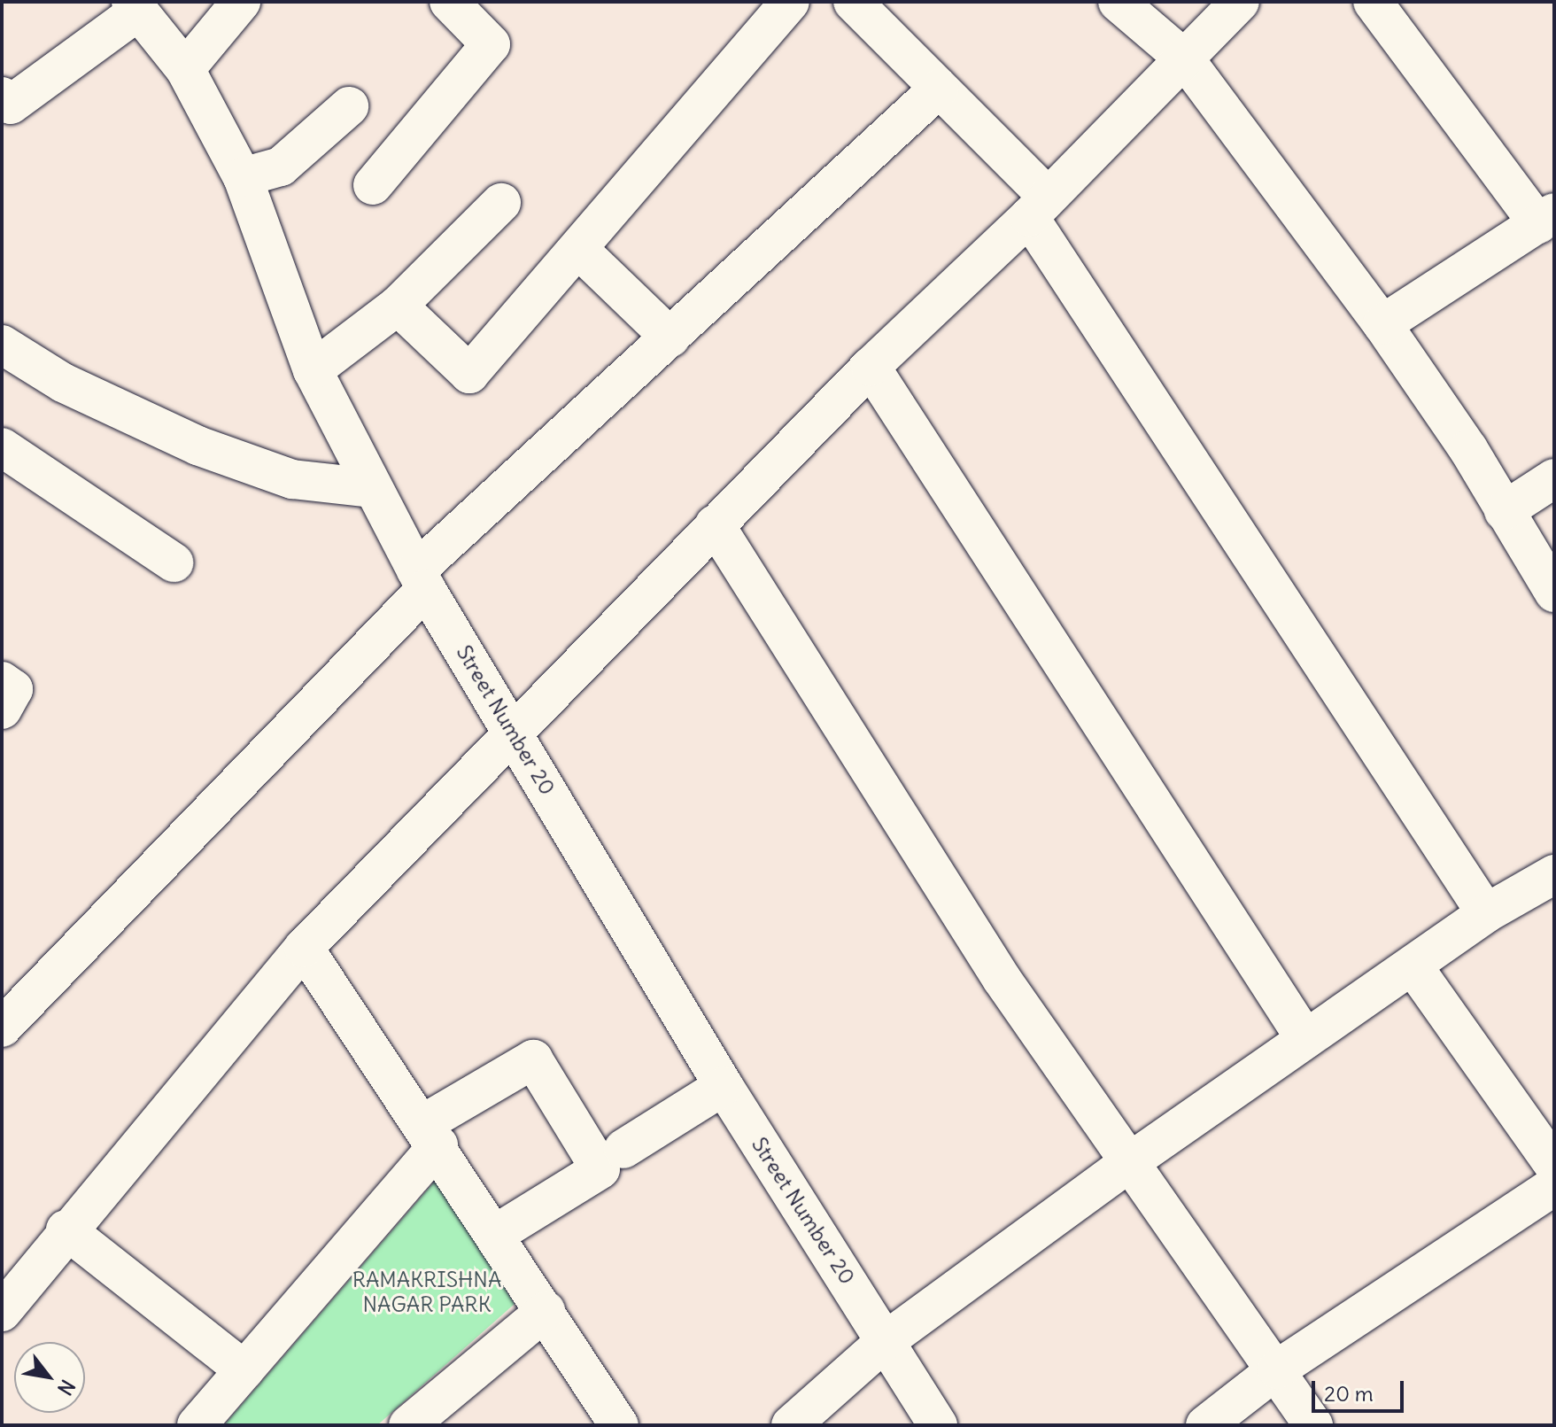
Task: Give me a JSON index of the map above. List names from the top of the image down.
{
  "streets": {
    "street": ["Street Number 20"]
  },
  "parks": ["RAMAKRISHNA NAGAR PARK"],
  "scale_bar": "20 m",
  "north": "bottom right"
}
